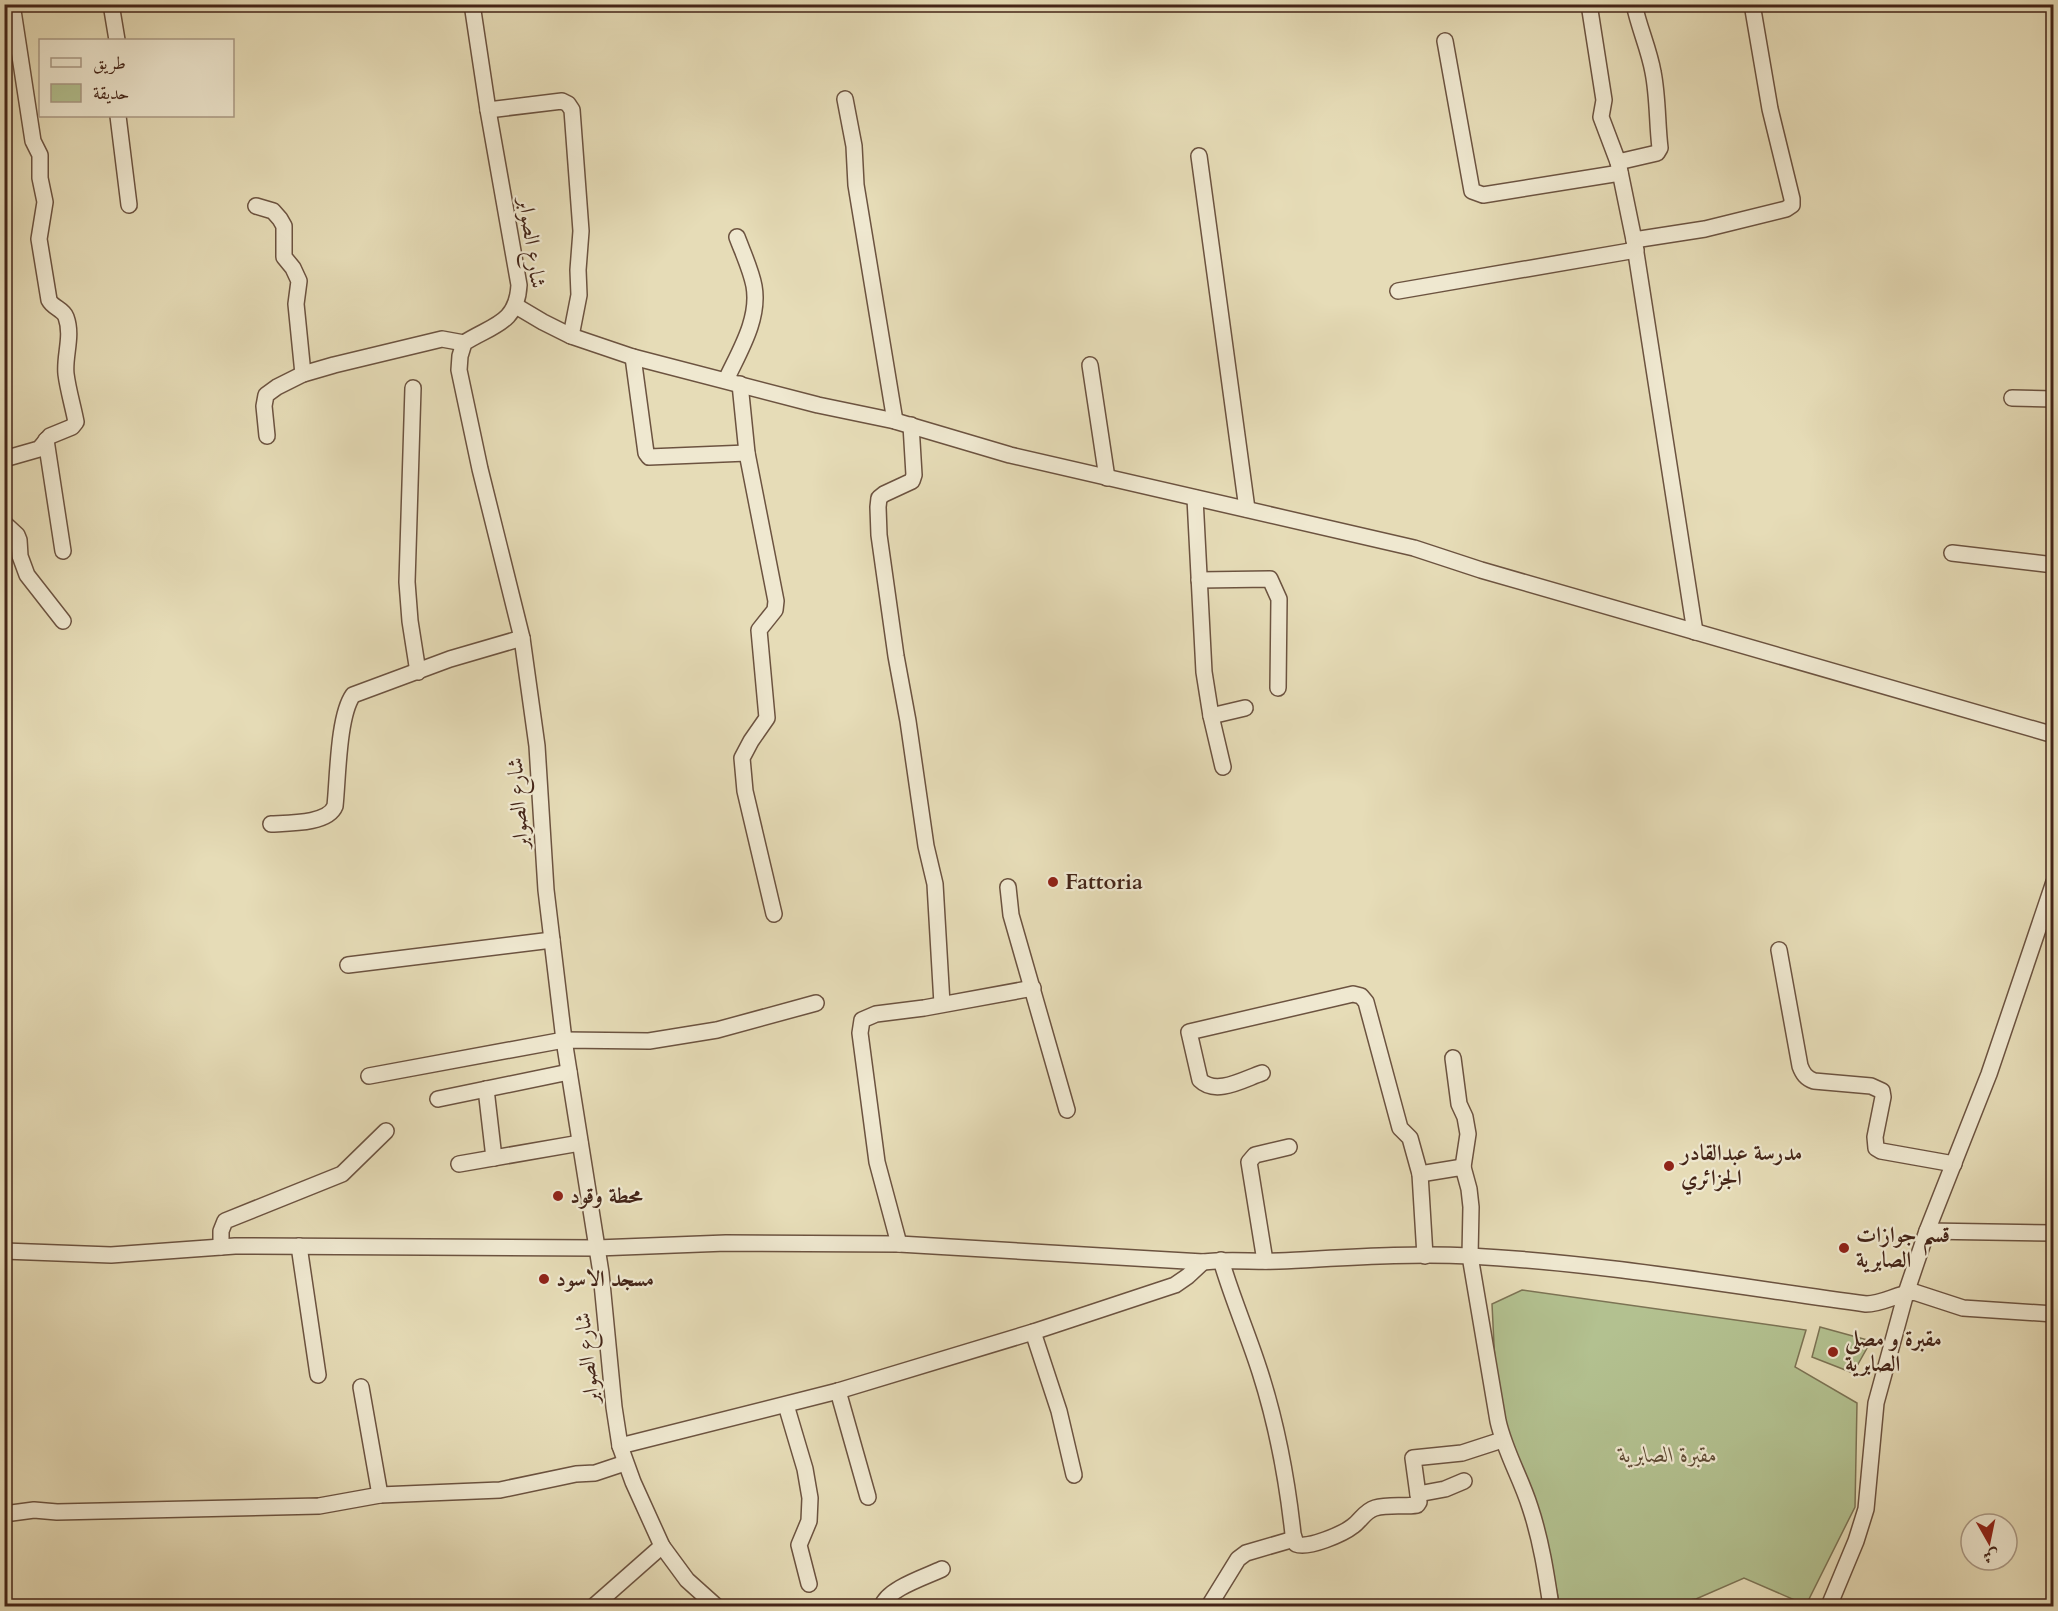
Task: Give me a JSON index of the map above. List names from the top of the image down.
{
  "streets": {
    "street": ["شارع الصوابر"]
  },
  "parks": ["مقبرة الصابرية"],
  "places": [
    "Fattoria",
    "مدرسة عبدالقادر الجزائري",
    "محطة وقود",
    "قسم جوازات الصابرية",
    "مسجد الاسود",
    "مقبرة و مصلى الصابرية"
  ],
  "legend": ["طريق", "حديقة"],
  "north": "bottom"
}
